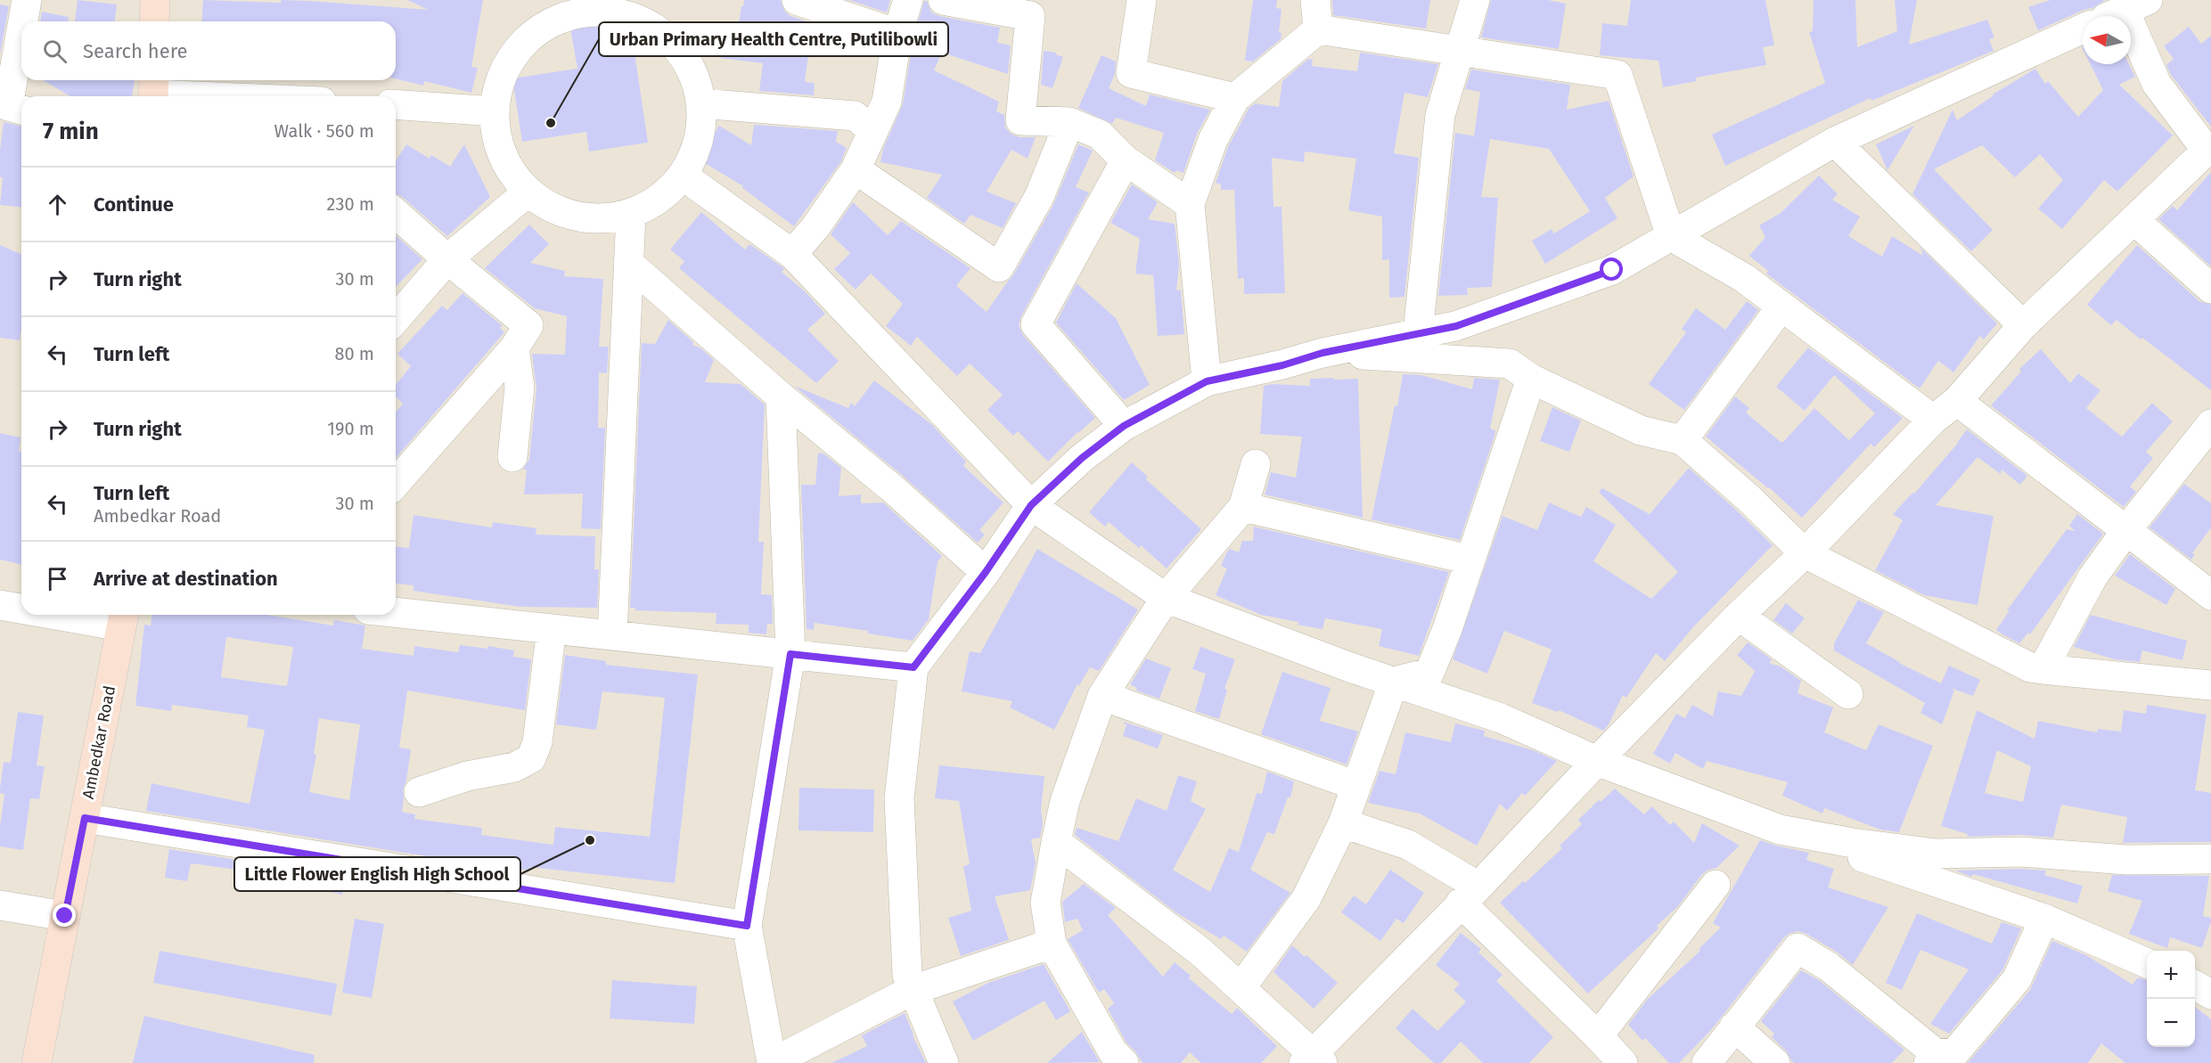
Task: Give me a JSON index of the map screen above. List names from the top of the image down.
{
  "streets": {
    "main road": ["Ambedkar Road"]
  },
  "places": ["Urban Primary Health Centre, Putilibowli", "Little Flower English High School"],
  "north": "left",
  "page": {
    "search": "Search here",
    "heading": ["7 min", "Walk · 560 m"],
    "list": [
      ["Continue", "230 m"],
      ["Turn right", "30 m"],
      ["Turn left", "80 m"],
      ["Turn right", "190 m"],
      ["Turn left", "Ambedkar Road", "30 m"],
      "Arrive at destination"
    ],
    "map_buttons": ["+", "−"]
  }
}
